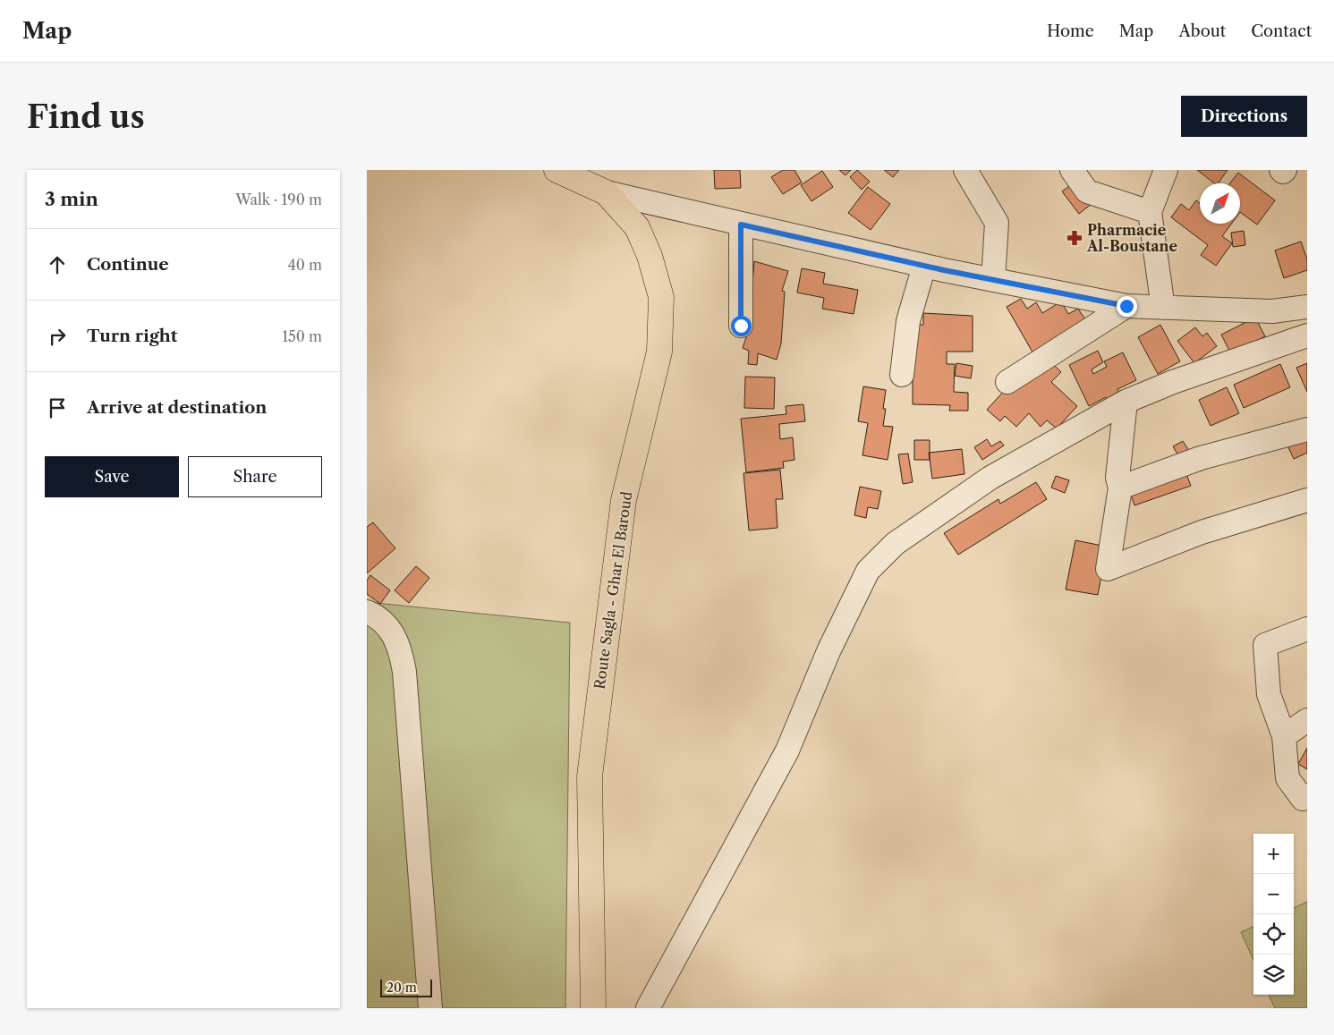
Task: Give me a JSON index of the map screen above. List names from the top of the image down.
{
  "streets": {
    "main road": ["Route Sagla - Ghar El Baroud"]
  },
  "places": {
    "pharmacy": ["Pharmacie Al-Boustane"]
  },
  "scale_bar": "20 m",
  "north": "top right",
  "page": {
    "header": "Map",
    "nav": [
      "Home",
      "Map",
      "About",
      "Contact"
    ],
    "buttons": [
      "Directions",
      ["Save", "Share"]
    ],
    "title": "Find us",
    "heading": ["3 min", "Walk · 190 m"],
    "list": [
      ["Continue", "40 m"],
      ["Turn right", "150 m"],
      "Arrive at destination"
    ],
    "map_buttons": ["+", "−"],
    "scale": "20 m"
  }
}
